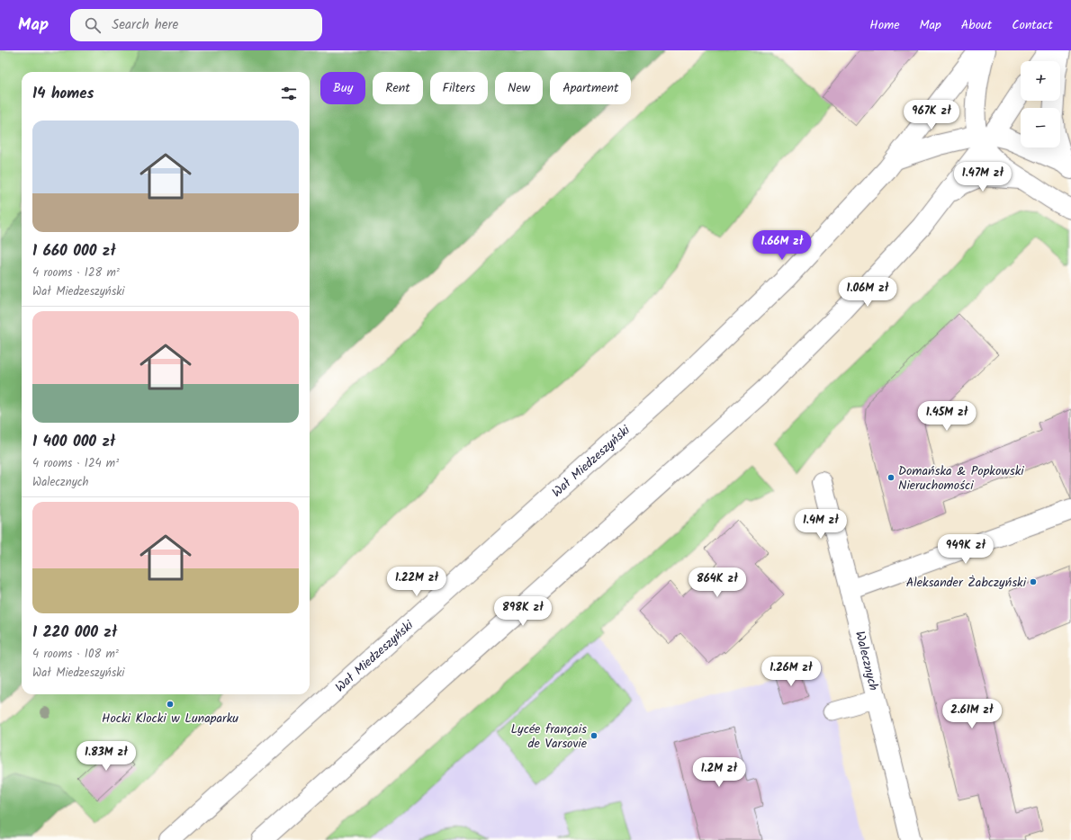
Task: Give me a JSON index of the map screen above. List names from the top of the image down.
{
  "streets": {
    "main road": ["Wał Miedzeszyński", "Walecznych"]
  },
  "places": [
    "Domańska & Popkowski Nieruchomości",
    "Aleksander Żabczyński",
    "Hocki Klocki w Lunaparku",
    "Lycée français de Varsovie"
  ],
  "page": {
    "header": "Map",
    "search": "Search here",
    "nav": [
      "Home",
      "Map",
      "About",
      "Contact"
    ],
    "map_buttons": ["+", "−"],
    "chip": [
      "Buy",
      "Rent",
      "Filters",
      "New",
      "Apartment"
    ],
    "heading": "14 homes",
    "price": [
      "967K zł",
      "1.47M zł",
      "1.66M zł",
      "1.06M zł",
      "1.45M zł",
      "1.4M zł",
      "949K zł",
      "1.22M zł",
      "864K zł",
      "898K zł",
      "1.26M zł",
      "2.61M zł",
      "1.83M zł",
      "1.2M zł"
    ],
    "list": [
      {
        "name": "1 660 000 zł",
        "note": "4 rooms · 128 m² · Wał Miedzeszyński"
      },
      {
        "name": "1 400 000 zł",
        "note": "4 rooms · 124 m² · Walecznych"
      },
      {
        "name": "1 220 000 zł",
        "note": "4 rooms · 108 m² · Wał Miedzeszyński"
      }
    ]
  }
}
